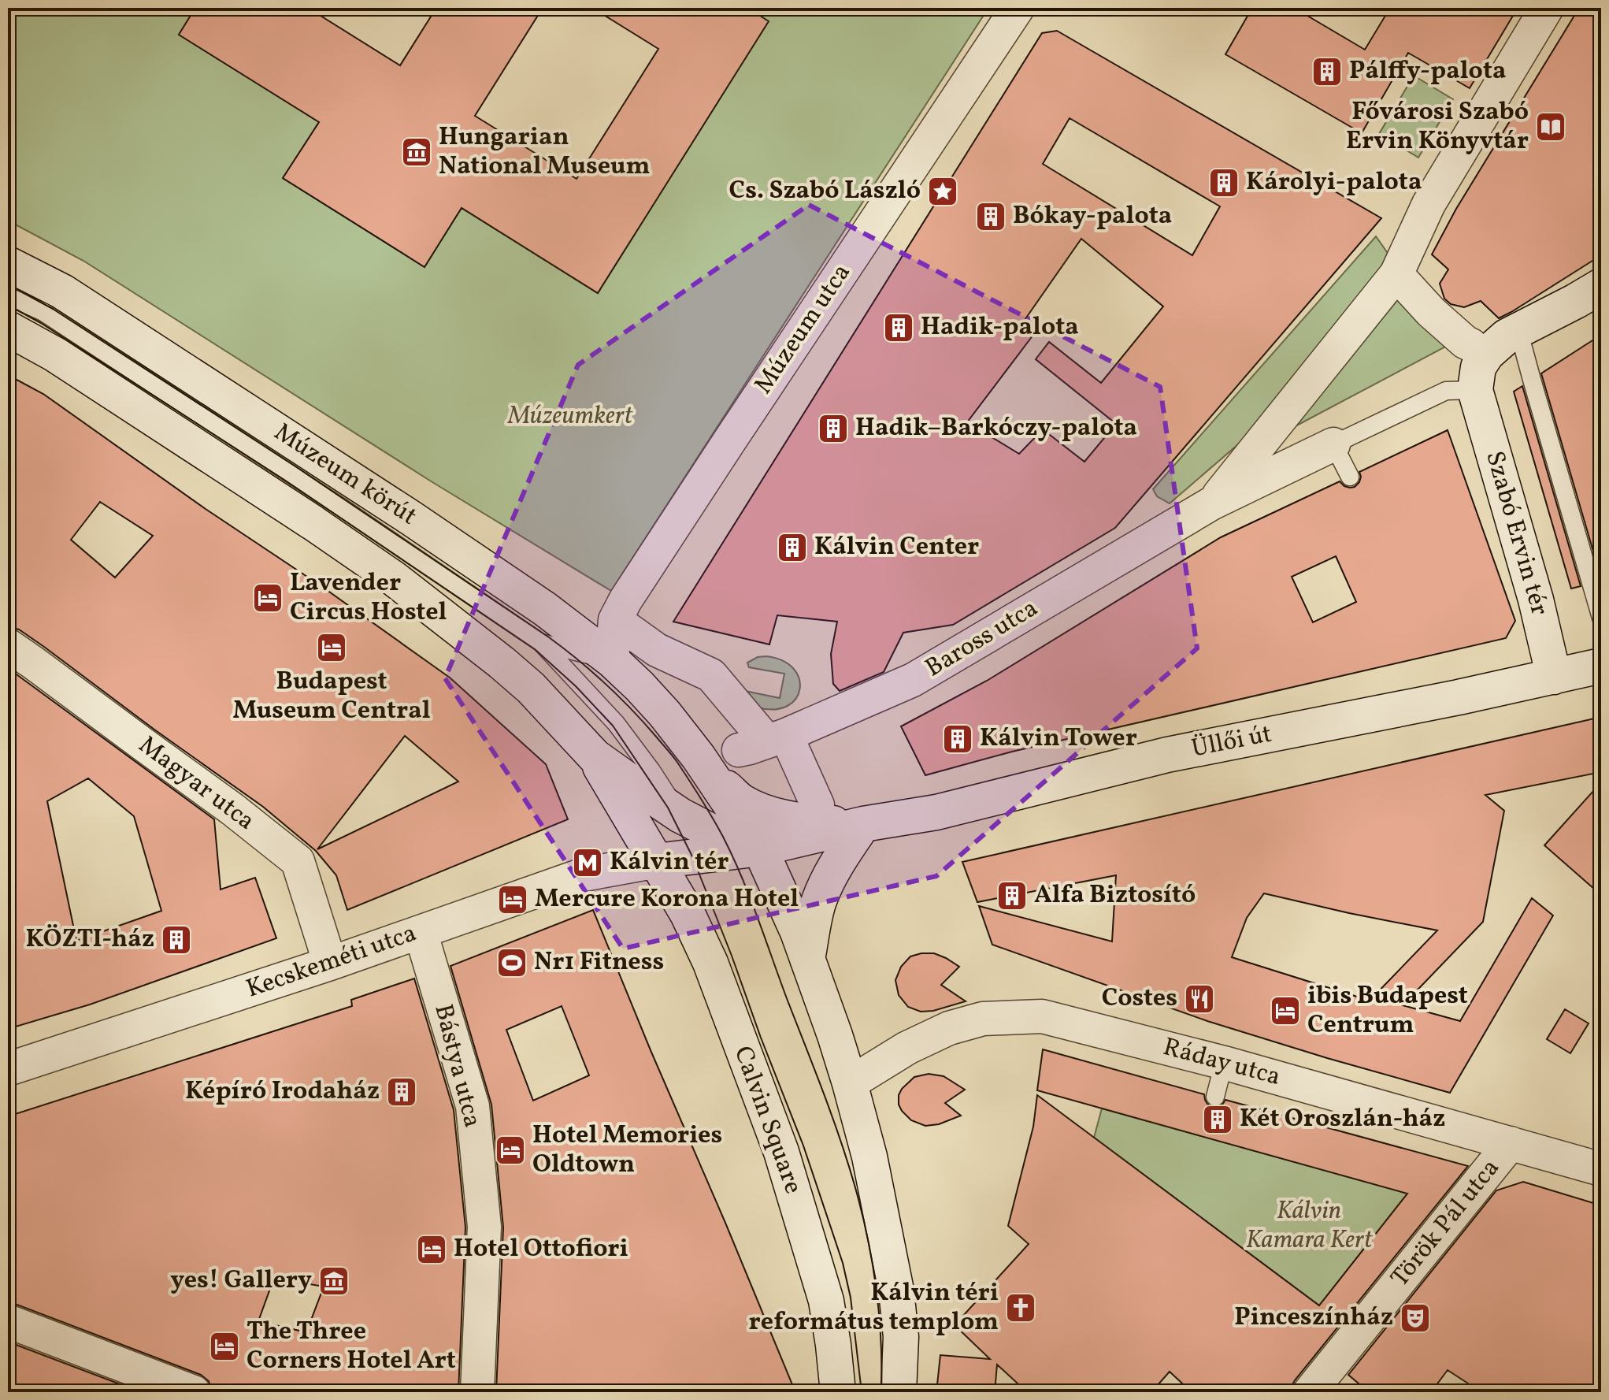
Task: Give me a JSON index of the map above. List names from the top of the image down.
{
  "streets": {
    "main road": [
      "Múzeum körút",
      "Szabó Ervin tér",
      "Üllői út",
      "Calvin Square"
    ],
    "street": [
      "Múzeum utca",
      "Baross utca",
      "Magyar utca",
      "Kecskeméti utca",
      "Ráday utca",
      "Bástya utca",
      "Török Pál utca"
    ]
  },
  "crossings": [
    ["Múzeum utca", "Múzeum körút"],
    ["Múzeum körút", "Calvin Square"],
    ["Szabó Ervin tér", "Baross utca"],
    ["Szabó Ervin tér", "Üllői út"],
    ["Magyar utca", "Kecskeméti utca"],
    ["Kecskeméti utca", "Bástya utca"],
    ["Kecskeméti utca", "Calvin Square"],
    ["Ráday utca", "Török Pál utca"]
  ],
  "parks": ["Múzeumkert", "Kálvin Kamara Kert"],
  "places": {
    "building": [
      "Pálffy-palota",
      "Károlyi-palota",
      "Bókay-palota",
      "Hadik-palota",
      "Hadik–Barkóczy-palota",
      "Kálvin Center",
      "Kálvin Tower",
      "Alfa Biztosító",
      "KÖZTI-ház",
      "Képíró Irodaház",
      "Két Oroszlán-ház"
    ],
    "library": ["Fővárosi Szabó Ervin Könyvtár"],
    "museum": ["Hungarian National Museum", "yes! Gallery"],
    "place": ["Cs. Szabó László"],
    "hotel": [
      "Lavender Circus Hostel",
      "Budapest Museum Central",
      "Mercure Korona Hotel",
      "ibis Budapest Centrum",
      "Hotel Memories Oldtown",
      "Hotel Ottofiori",
      "The Three Corners Hotel Art"
    ],
    "metro station": ["Kálvin tér"],
    "sports": ["Nr1 Fitness"],
    "restaurant": ["Costes"],
    "church": ["Kálvin téri református templom"],
    "theatre": ["Pinceszínház"]
  }
}
